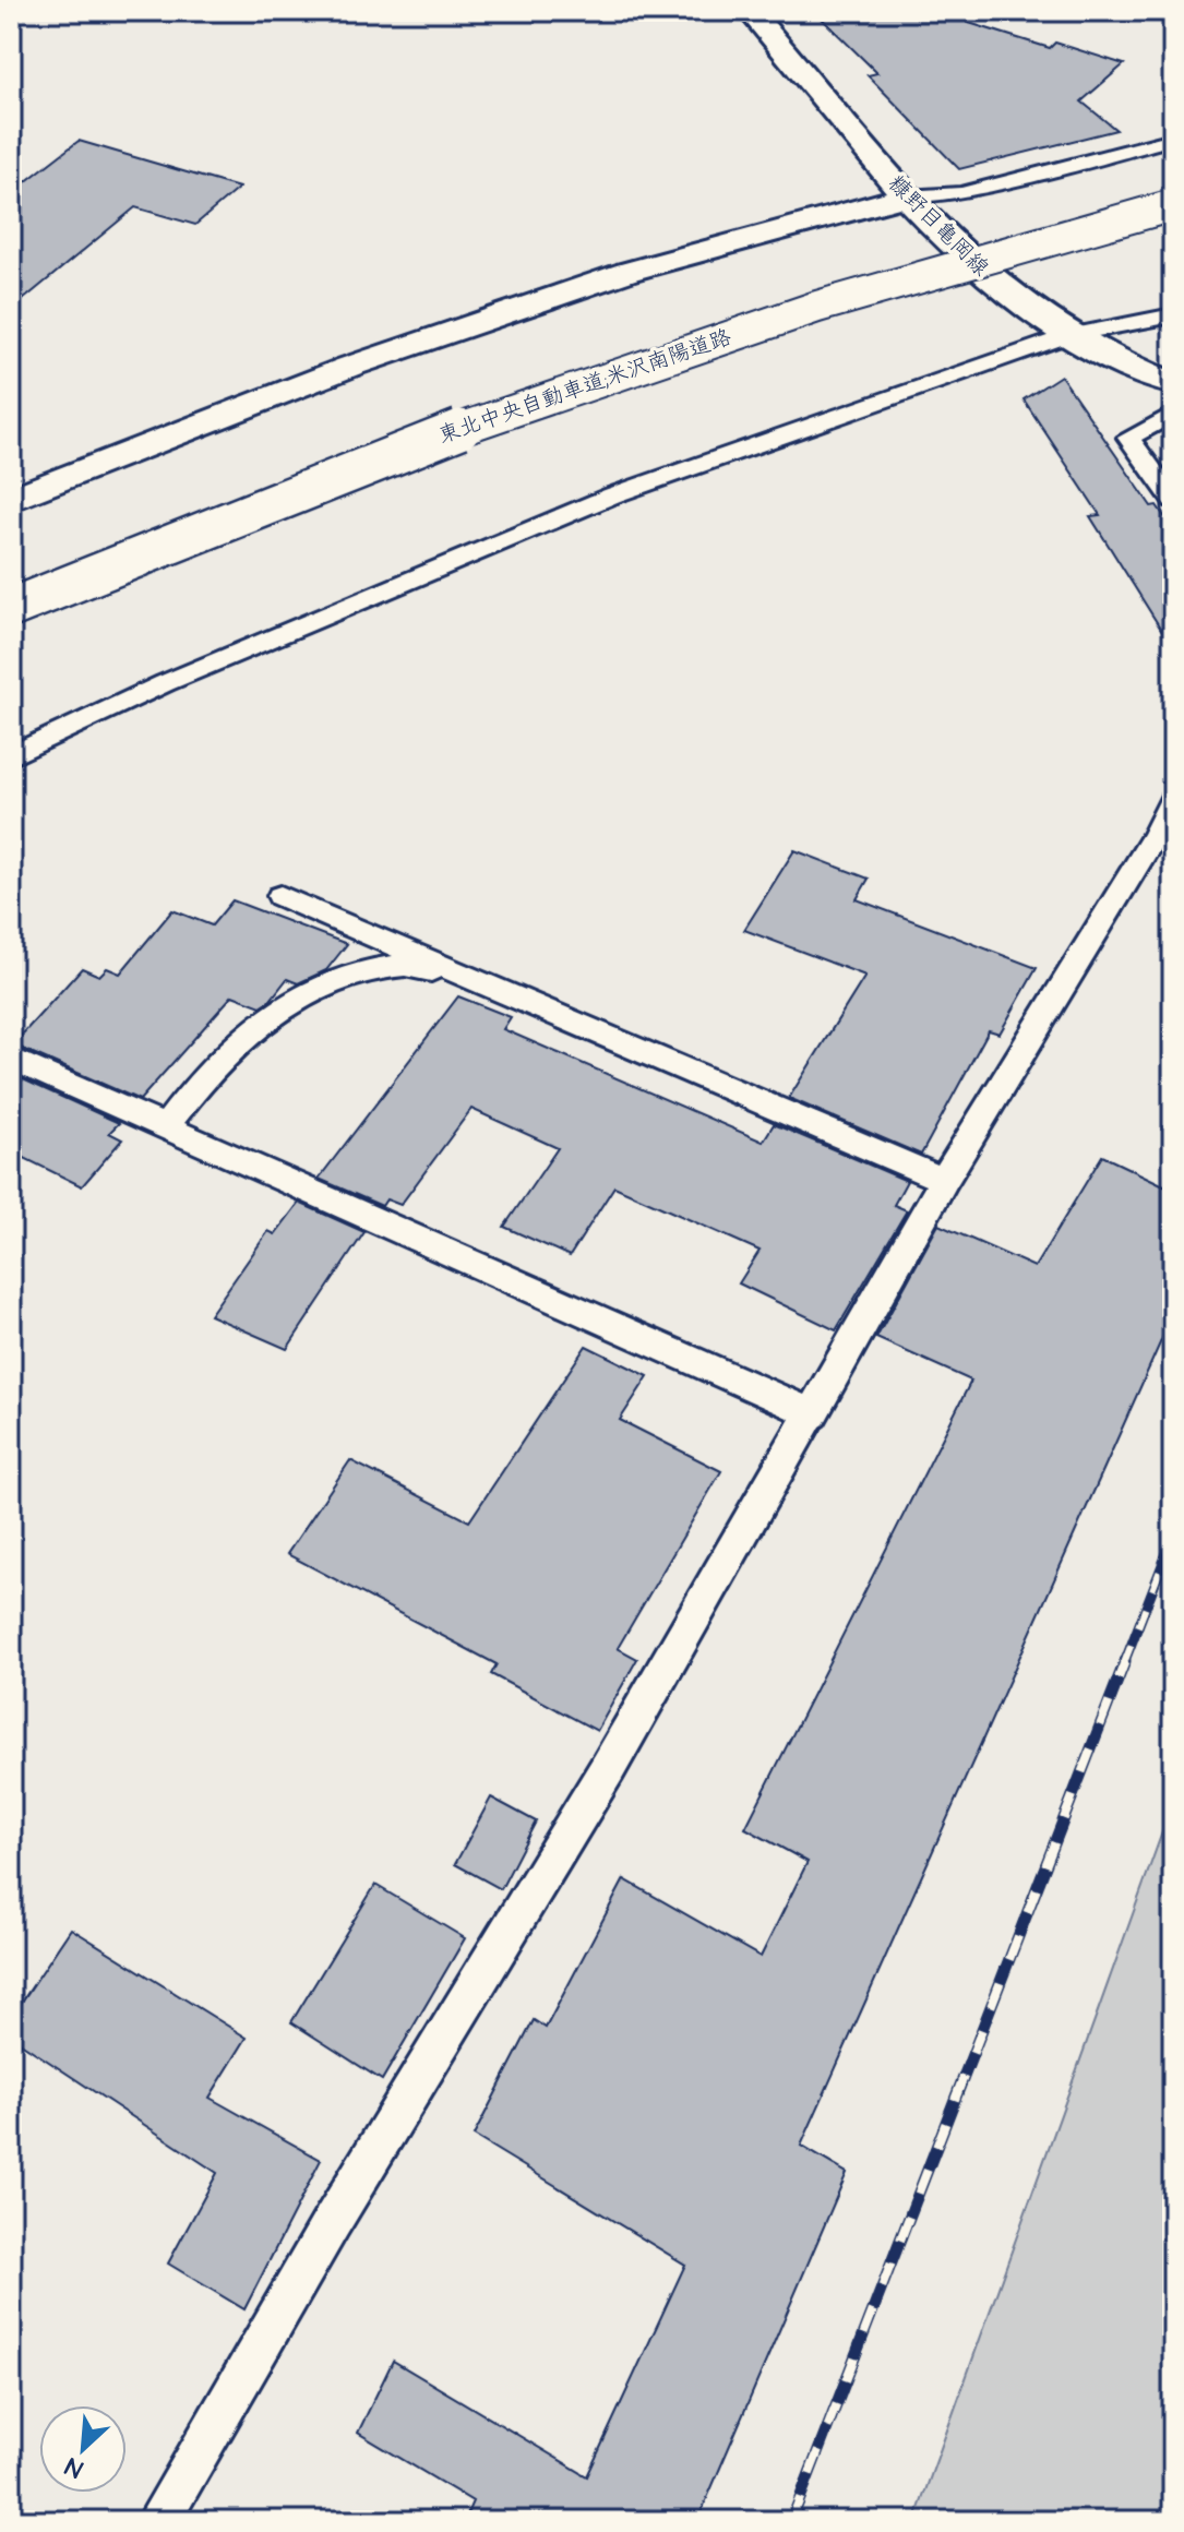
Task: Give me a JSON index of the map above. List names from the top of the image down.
{
  "streets": {
    "main road": ["糠野目亀岡線", "東北中央自動車道;米沢南陽道路"]
  },
  "north": "bottom left"
}
